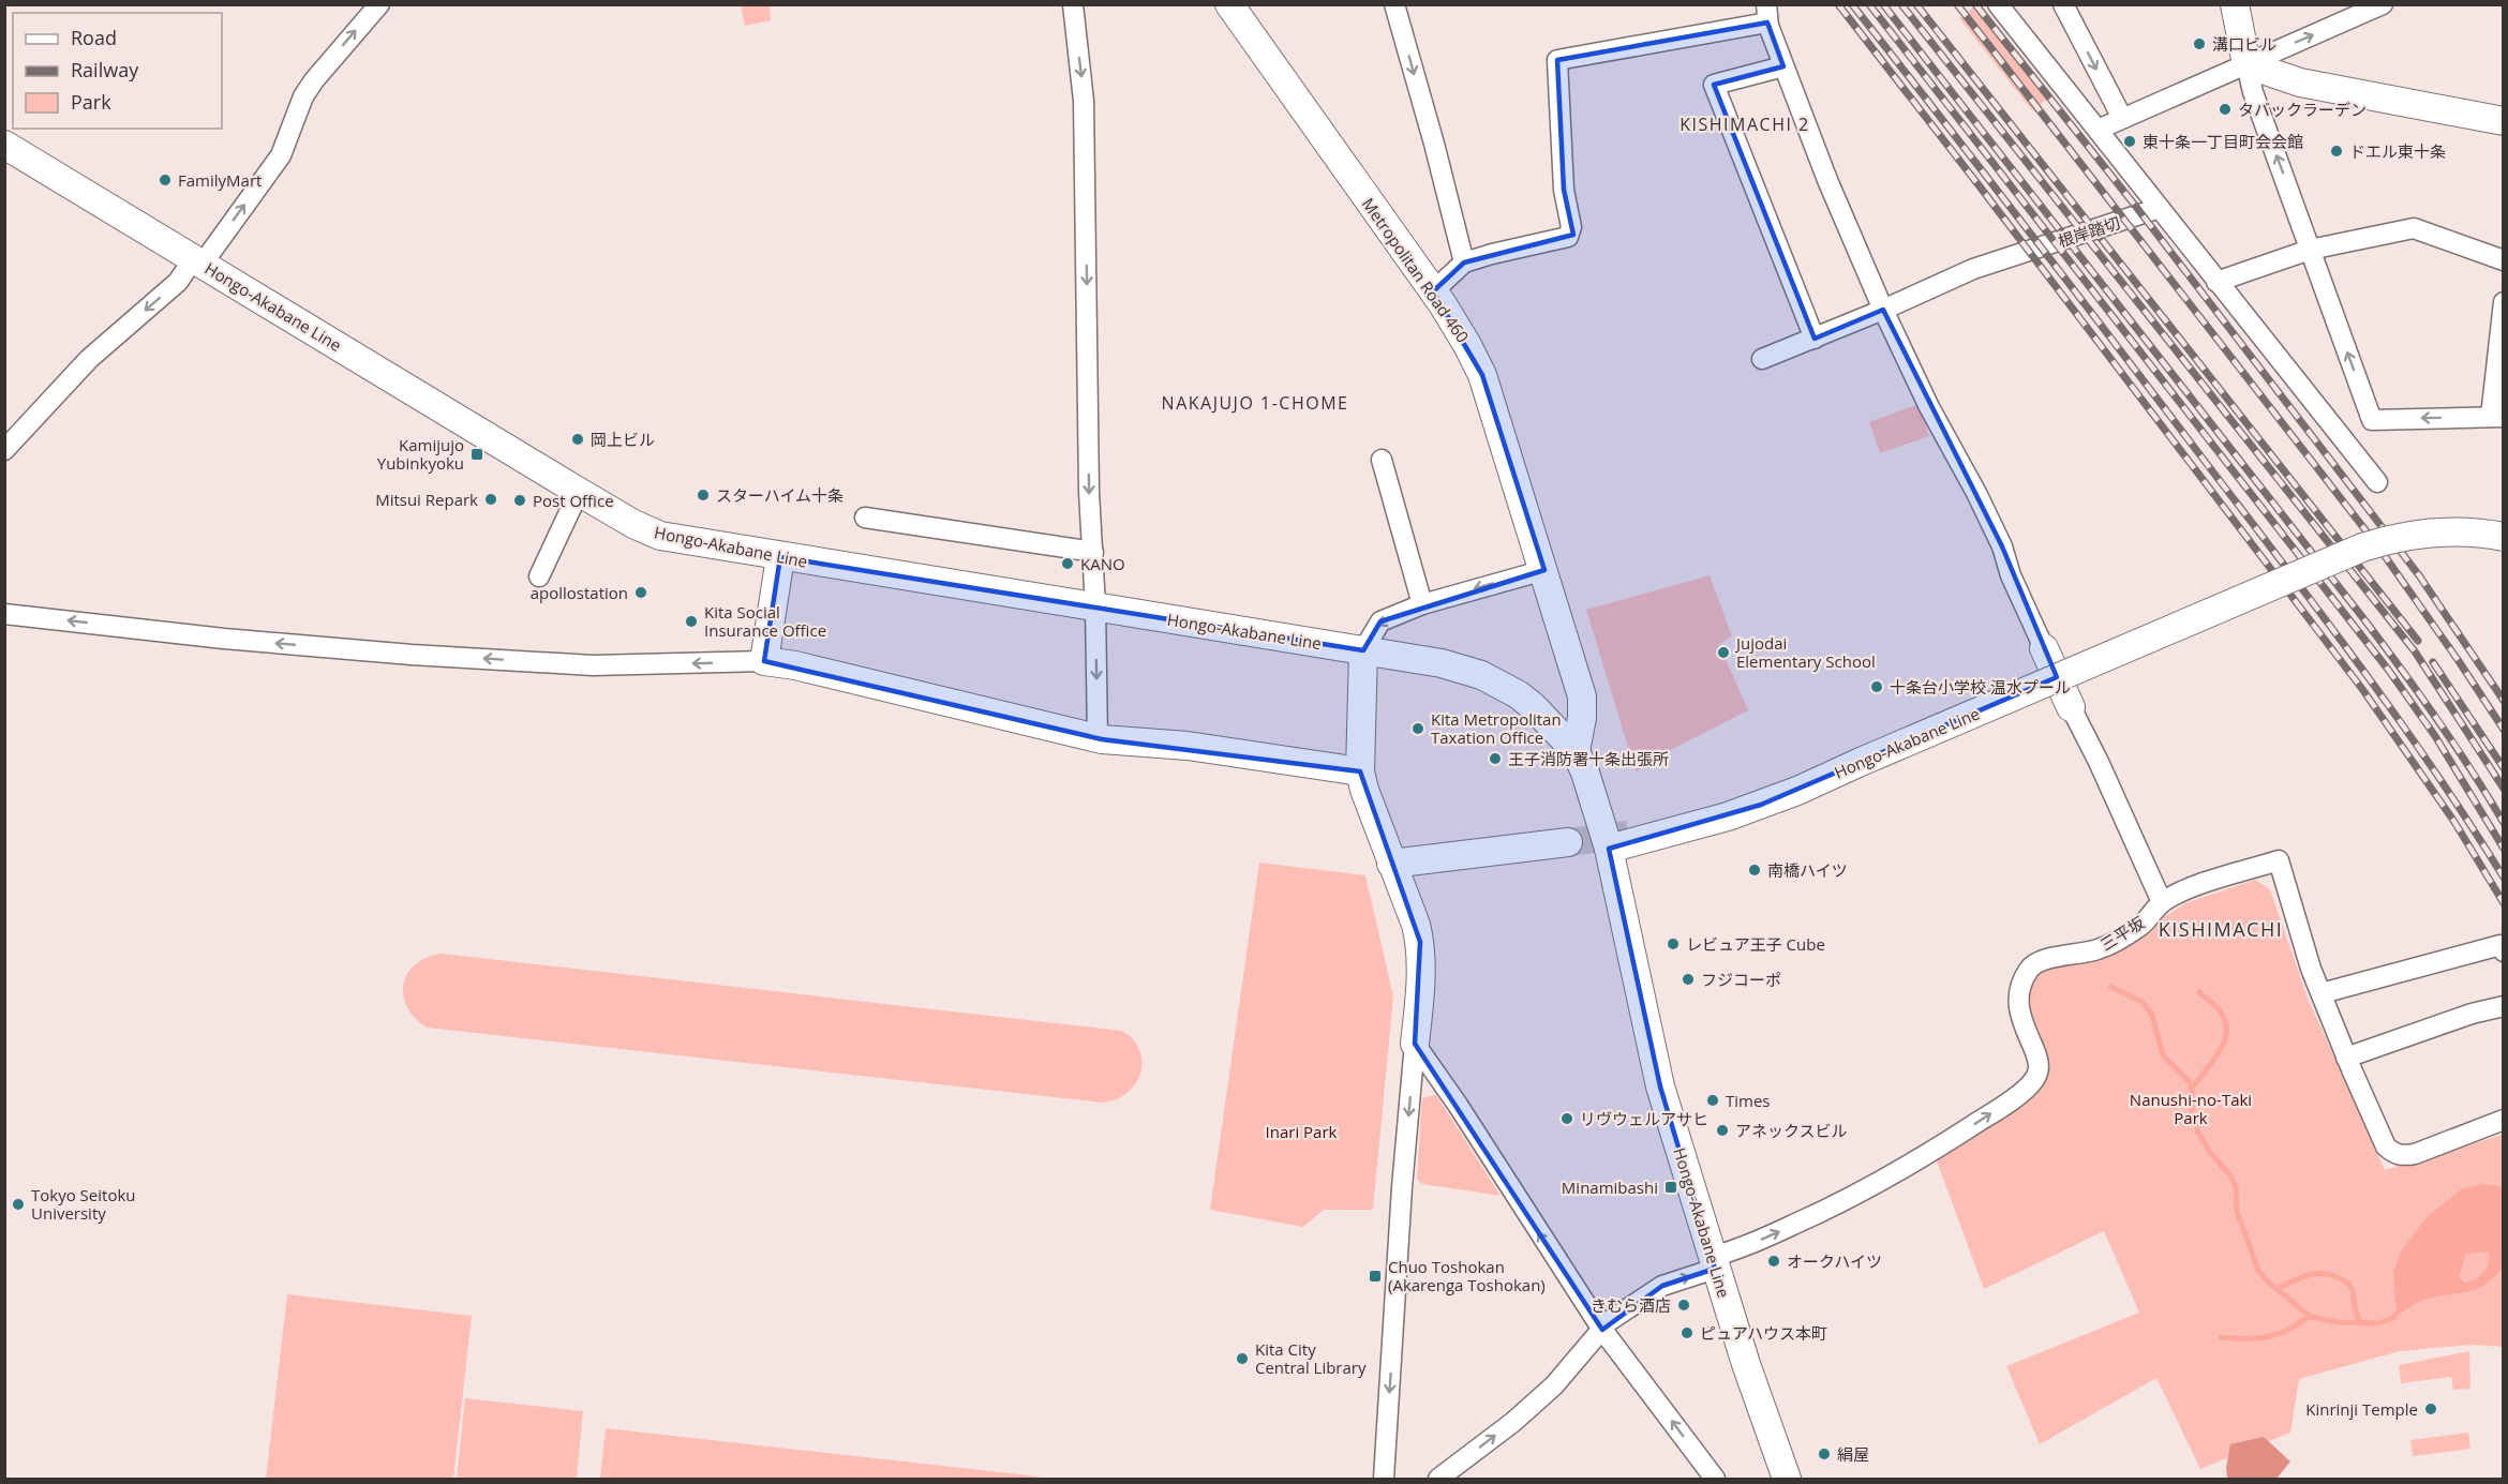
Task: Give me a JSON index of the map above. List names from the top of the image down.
{
  "streets": {
    "main road": ["Metropolitan Road 460", "Hongo-Akabane Line"],
    "street": ["根岸踏切", "三平坂"]
  },
  "crossings": [
    ["Metropolitan Road 460", "Hongo-Akabane Line"],
    ["Hongo-Akabane Line", "三平坂"]
  ],
  "one_way": ["三平坂"],
  "districts": ["KISHIMACHI 2", "NAKAJUJO 1-CHOME", "KISHIMACHI"],
  "parks": ["Nanushi-no-Taki Park", "Inari Park"],
  "places": {
    "other": [
      "溝口ビル",
      "タバックラーデン",
      "東十条一丁目町会会館",
      "ドエル東十条",
      "FamilyMart",
      "岡上ビル",
      "スターハイム十条",
      "Mitsui Repark",
      "Post Office",
      "KANO",
      "apollostation",
      "Kita Social Insurance Office",
      "Jujodai Elementary School",
      "十条台小学校 温水プール",
      "Kita Metropolitan Taxation Office",
      "王子消防署十条出張所",
      "南橋ハイツ",
      "レビュア王子 Cube",
      "フジコーポ",
      "Times",
      "リヴウェルアサヒ",
      "アネックスビル",
      "Tokyo Seitoku University",
      "オークハイツ",
      "きむら酒店",
      "ピュアハウス本町",
      "Kita City Central Library",
      "Kinrinji Temple",
      "絹屋"
    ],
    "transit": ["Kamijujo Yubinkyoku", "Minamibashi", "Chuo Toshokan (Akarenga Toshokan)"]
  },
  "legend": ["Road", "Railway", "Park"]
}
